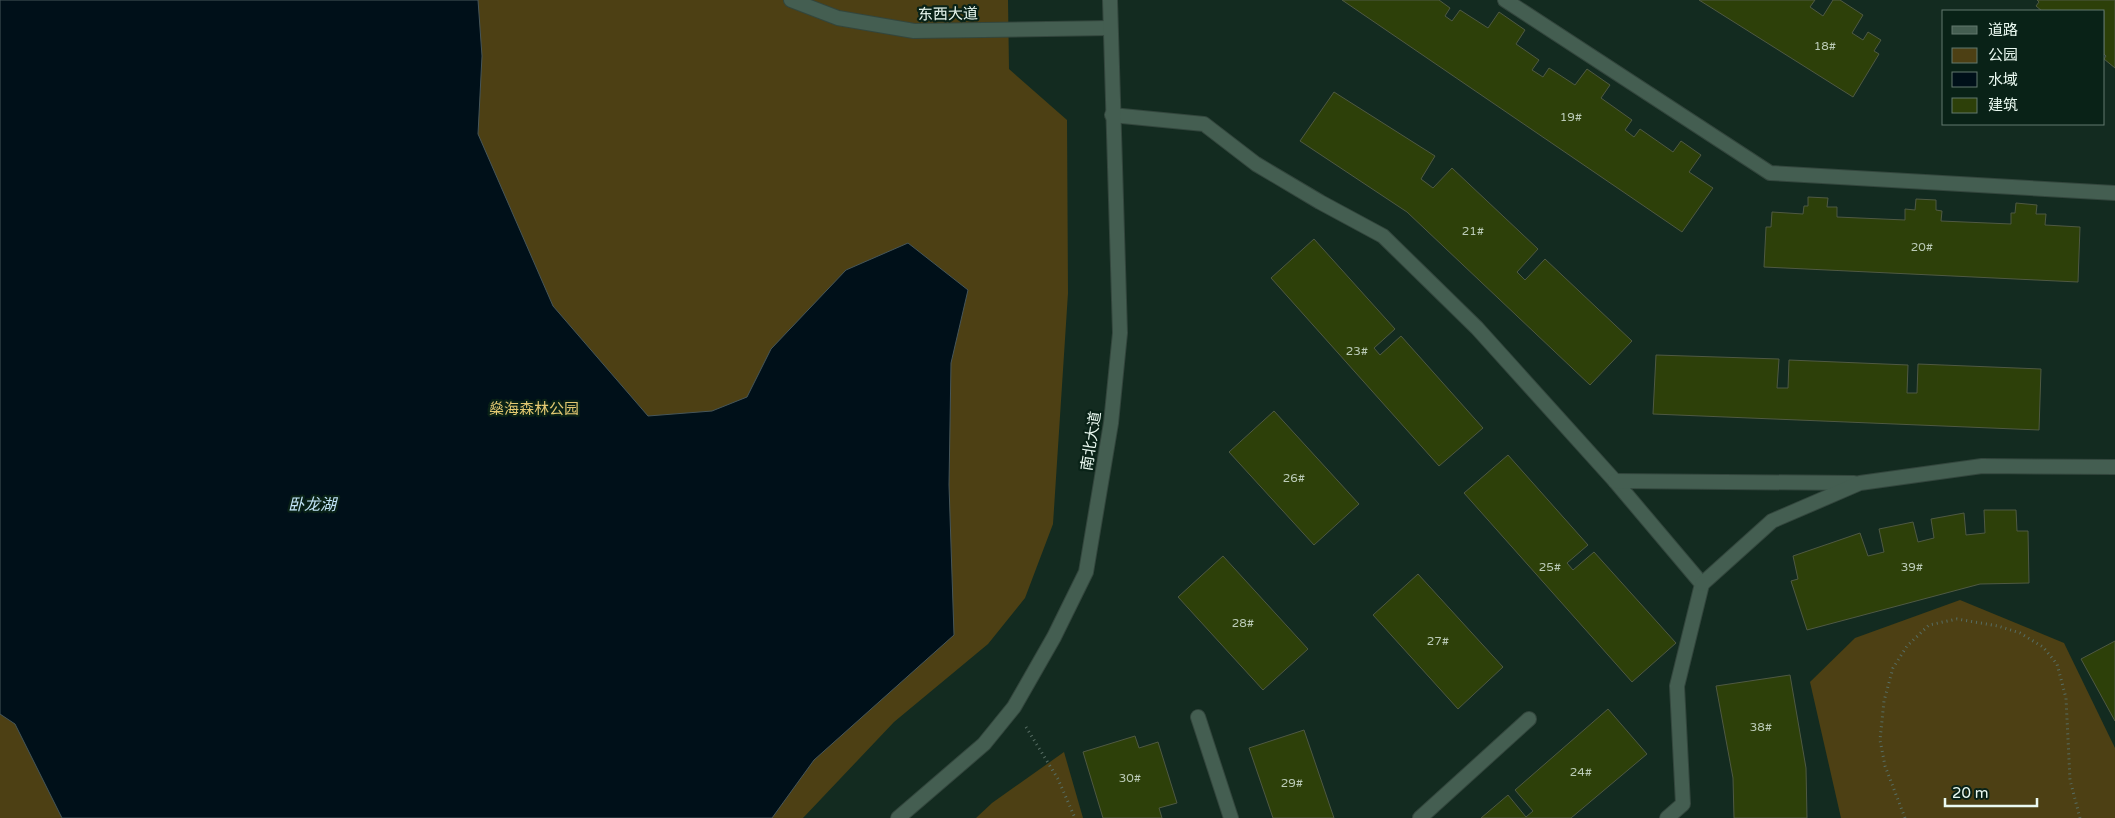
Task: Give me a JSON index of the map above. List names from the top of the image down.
{
  "streets": {
    "street": ["东西大道", "南北大道"]
  },
  "crossings": [
    ["东西大道", "南北大道"]
  ],
  "water": ["卧龙湖"],
  "parks": ["燊海森林公园"],
  "house_numbers": [
    "18#",
    "19#",
    "21#",
    "20#",
    "23#",
    "26#",
    "25#",
    "39#",
    "28#",
    "27#",
    "38#",
    "24#",
    "30#",
    "29#"
  ],
  "legend": [
    "道路",
    "公园",
    "水域",
    "建筑"
  ],
  "scale_bar": "20 m"
}
